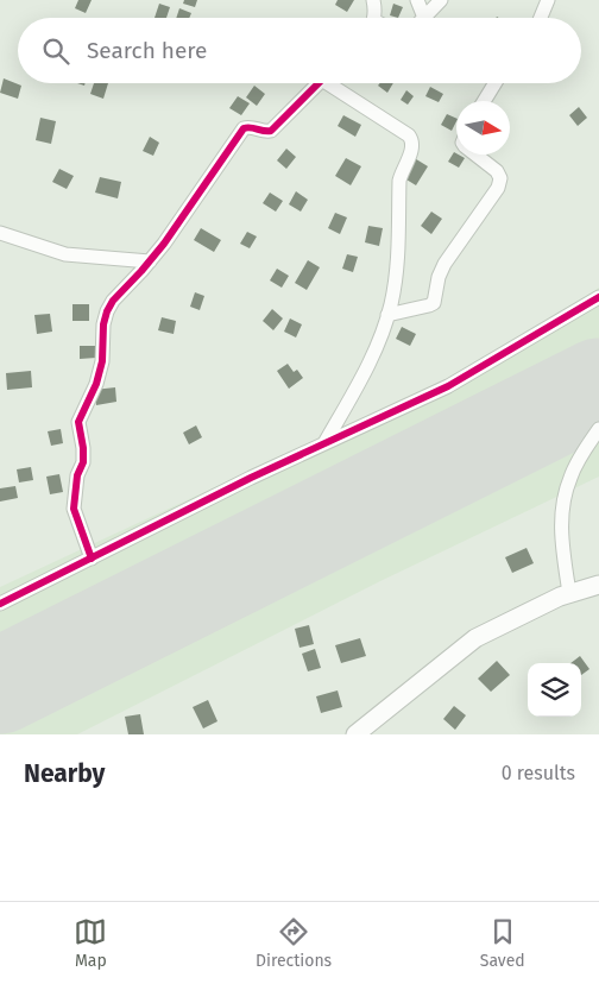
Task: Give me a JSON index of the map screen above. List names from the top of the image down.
{
  "north": "right",
  "page": {
    "search": "Search here",
    "heading": ["Nearby", "0 results"],
    "nav": ["Map", "Directions", "Saved"]
  }
}
